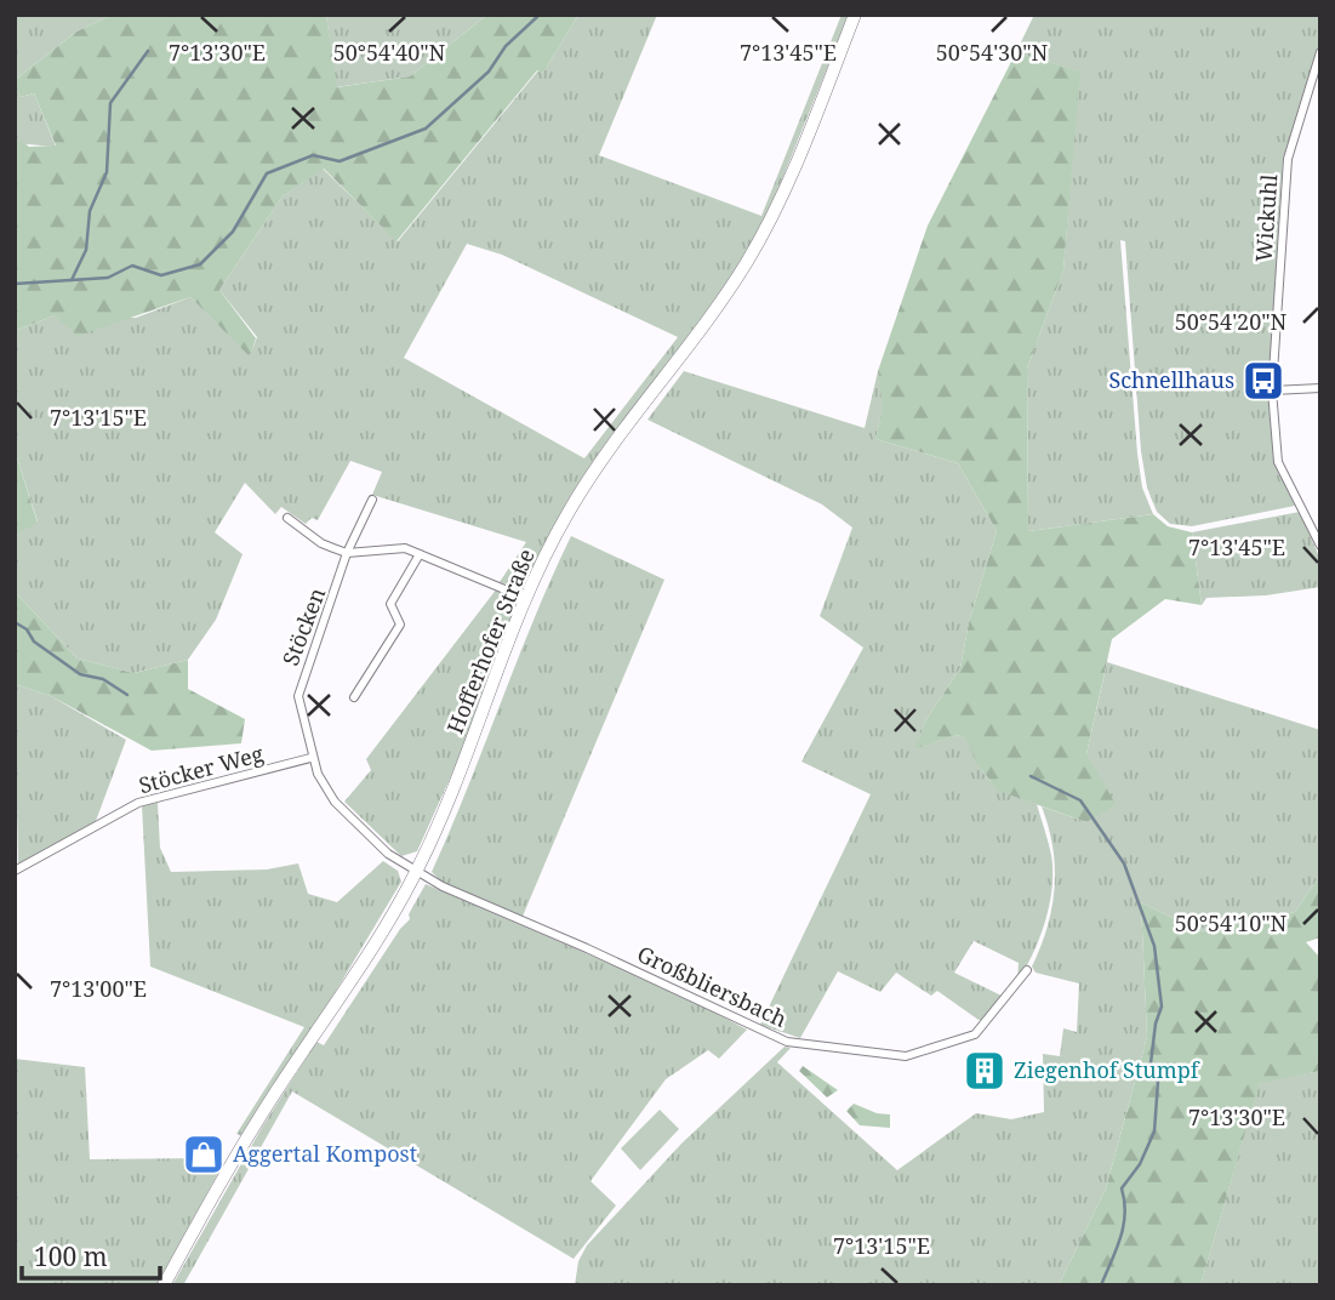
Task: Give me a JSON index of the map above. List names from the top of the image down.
{
  "streets": {
    "street": [
      "Wickuhl",
      "Stöcken",
      "Hofferhofer Straße",
      "Stöcker Weg",
      "Großbliersbach"
    ]
  },
  "crossings": [
    ["Stöcken", "Hofferhofer Straße"],
    ["Stöcken", "Stöcker Weg"],
    ["Stöcken", "Großbliersbach"],
    ["Hofferhofer Straße", "Großbliersbach"]
  ],
  "places": {
    "bus stop": ["Schnellhaus"],
    "building": ["Ziegenhof Stumpf"],
    "shop": ["Aggertal Kompost"]
  },
  "scale_bar": "100 m",
  "coordinates": [
    "7°13'30\"E",
    "7°13'45\"E",
    "50°54'30\"N",
    "50°54'40\"N",
    "50°54'20\"N",
    "7°13'15\"E",
    "50°54'10\"N",
    "7°13'00\"E"
  ]
}
